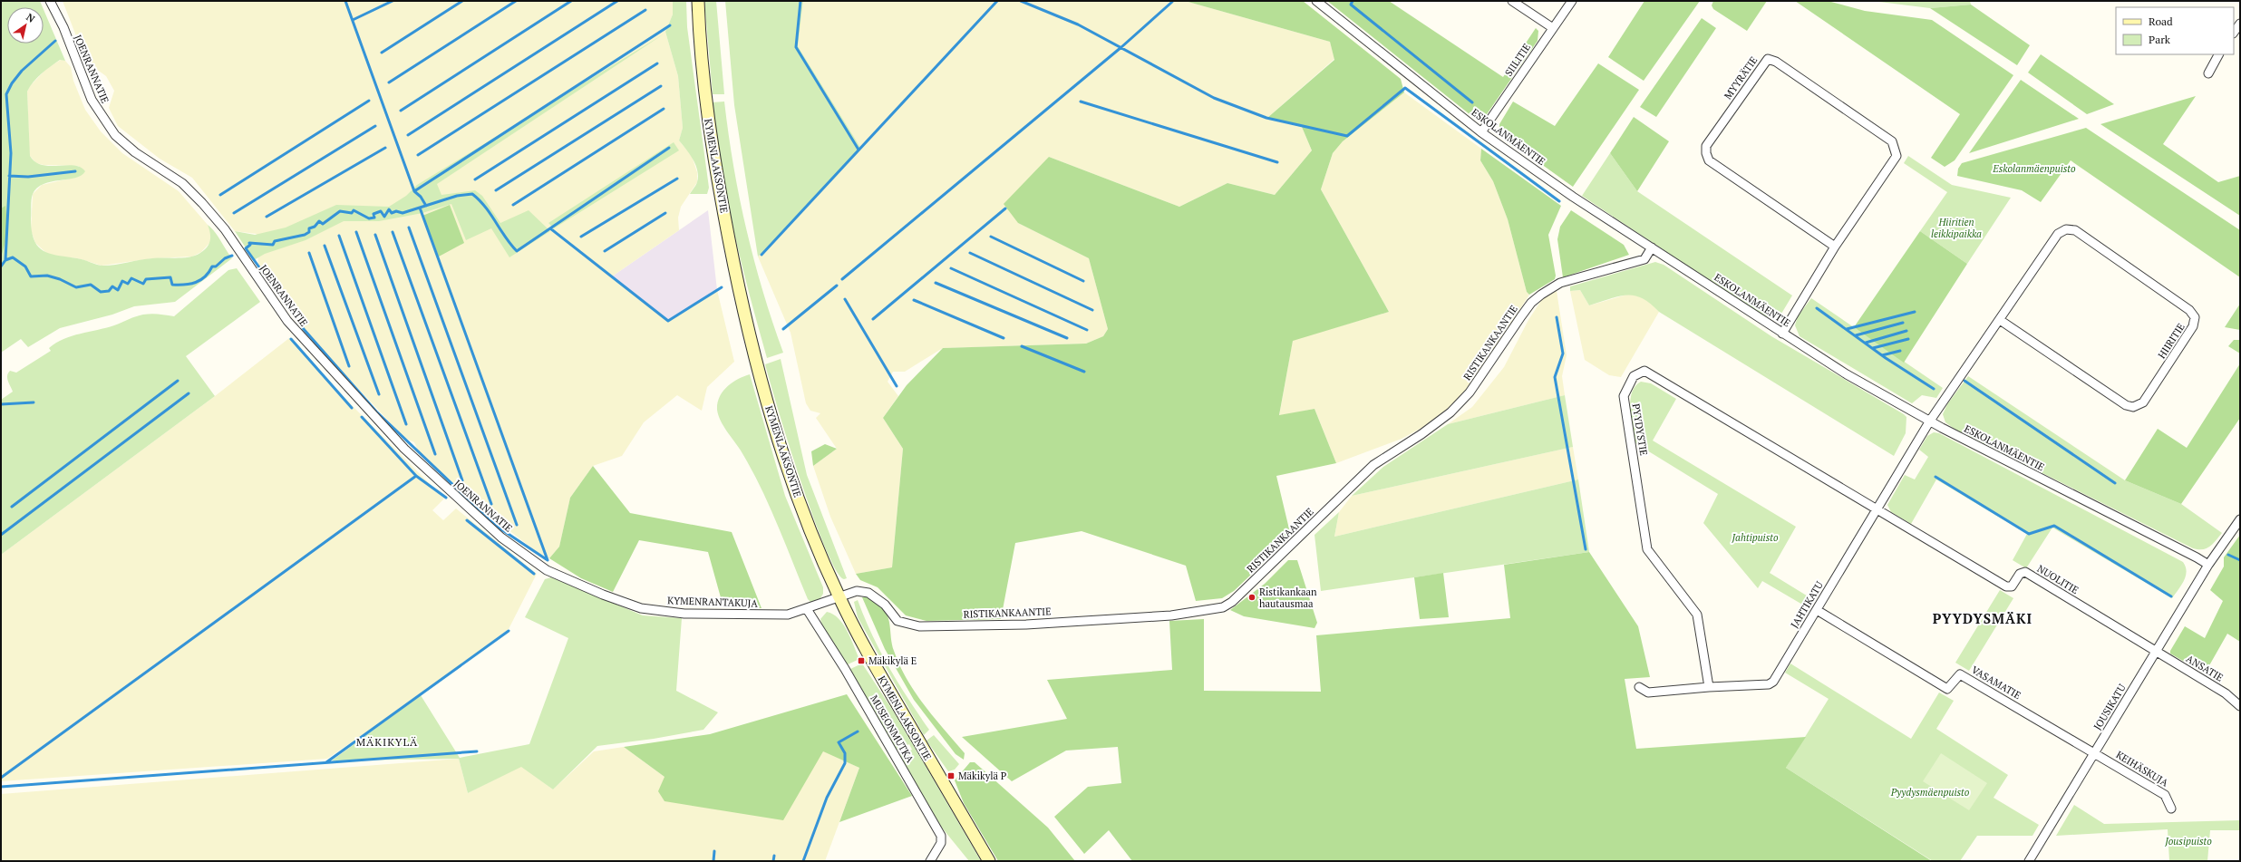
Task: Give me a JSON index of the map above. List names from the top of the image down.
{
  "streets": {
    "main road": ["KYMENLAAKSONTIE"],
    "street": [
      "SIILITIE",
      "JOENRANNATIE",
      "MYYRÄTIE",
      "ESKOLANMÄENTIE",
      "HIIRITIE",
      "RISTIKANKAANTIE",
      "PYYDYSTIE",
      "NUOLITIE",
      "KYMENRANTAKUJA",
      "JAHTIKATU",
      "ANSATIE",
      "VASAMATIE",
      "JOUSIKATU",
      "MUSEONMUTKA",
      "KEIHÄSKUJA"
    ]
  },
  "crossings": [
    ["SIILITIE", "ESKOLANMÄENTIE"],
    ["JOENRANNATIE", "KYMENRANTAKUJA"],
    ["MYYRÄTIE", "ESKOLANMÄENTIE"],
    ["ESKOLANMÄENTIE", "HIIRITIE"],
    ["ESKOLANMÄENTIE", "RISTIKANKAANTIE"],
    ["ESKOLANMÄENTIE", "JAHTIKATU"],
    ["ESKOLANMÄENTIE", "JOUSIKATU"],
    ["KYMENLAAKSONTIE", "RISTIKANKAANTIE"],
    ["KYMENLAAKSONTIE", "KYMENRANTAKUJA"],
    ["HIIRITIE", "JAHTIKATU"],
    ["RISTIKANKAANTIE", "KYMENRANTAKUJA"],
    ["PYYDYSTIE", "NUOLITIE"],
    ["PYYDYSTIE", "JAHTIKATU"],
    ["NUOLITIE", "JAHTIKATU"],
    ["NUOLITIE", "ANSATIE"],
    ["NUOLITIE", "JOUSIKATU"],
    ["KYMENRANTAKUJA", "MUSEONMUTKA"],
    ["JAHTIKATU", "VASAMATIE"],
    ["ANSATIE", "JOUSIKATU"],
    ["VASAMATIE", "JOUSIKATU"],
    ["VASAMATIE", "KEIHÄSKUJA"],
    ["JOUSIKATU", "KEIHÄSKUJA"]
  ],
  "districts": ["PYYDYSMÄKI", "MÄKIKYLÄ"],
  "parks": [
    "Eskolanmäenpuisto",
    "Hiiritien leikkipaikka",
    "Jahtipuisto",
    "Pyydysmäenpuisto",
    "Jousipuisto"
  ],
  "places": {
    "other": ["Ristikankaan hautausmaa"],
    "transit": ["Mäkikylä E", "Mäkikylä P"]
  },
  "legend": ["Road", "Park"],
  "north": "top right"
}
